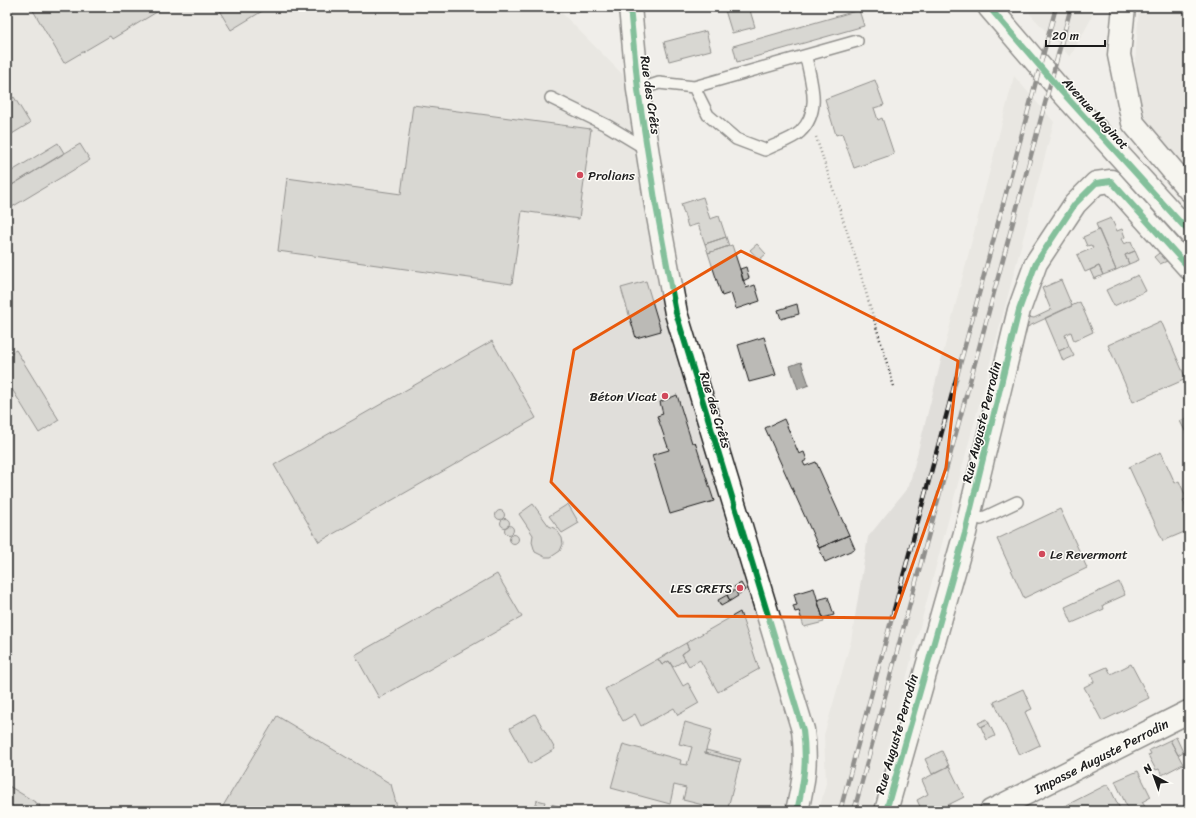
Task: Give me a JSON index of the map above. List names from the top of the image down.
{
  "streets": {
    "street": [
      "Rue des Crêts",
      "Avenue Maginot",
      "Rue Auguste Perrodin",
      "Impasse Auguste Perrodin"
    ]
  },
  "places": [
    "Prolians",
    "Béton Vicat",
    "Le Revermont",
    "LES CRETS"
  ],
  "scale_bar": "20 m",
  "north": "top left"
}
